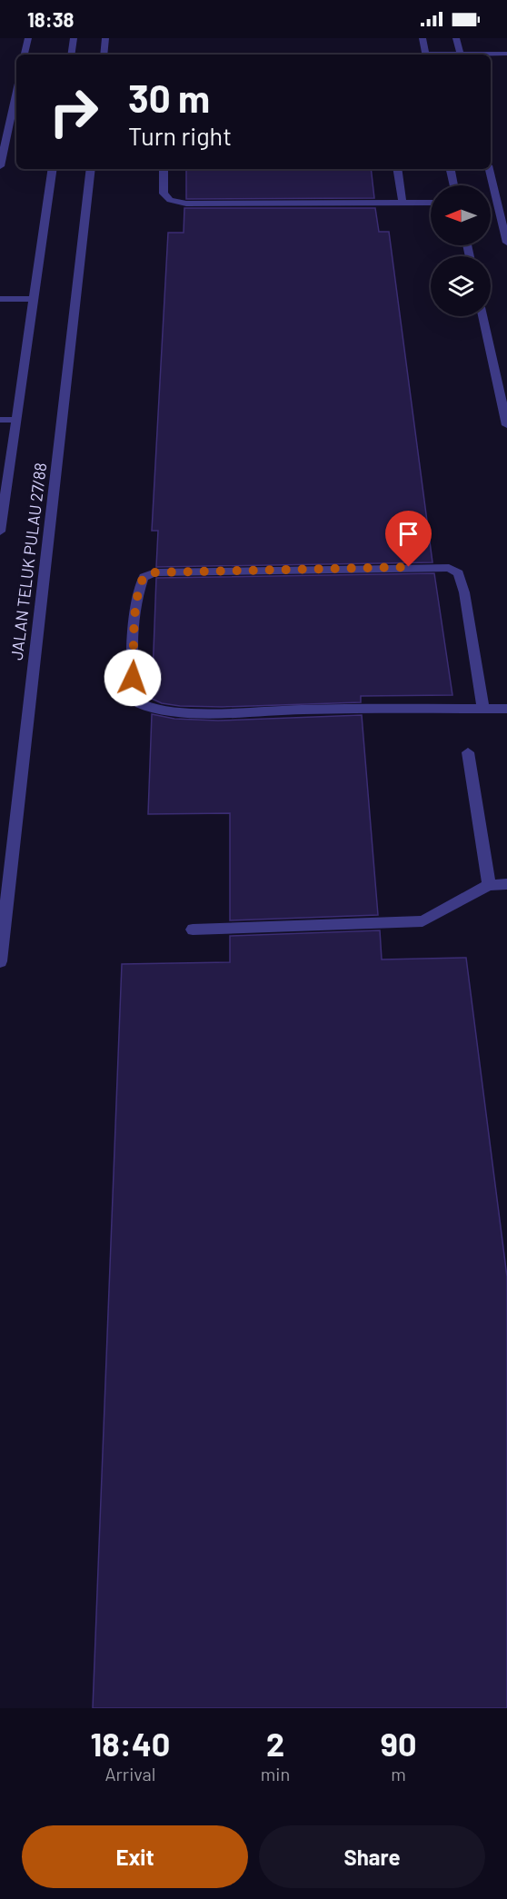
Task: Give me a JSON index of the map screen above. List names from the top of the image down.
{
  "streets": {
    "street": ["JALAN TELUK PULAU 27/88"]
  },
  "north": "left",
  "page": {
    "status": "18:38",
    "turn": ["30 m", "Turn right"],
    "eta": [
      "18:40",
      "Arrival",
      "2",
      "min",
      "90",
      "m"
    ],
    "buttons": ["Exit", "Share"]
  }
}
